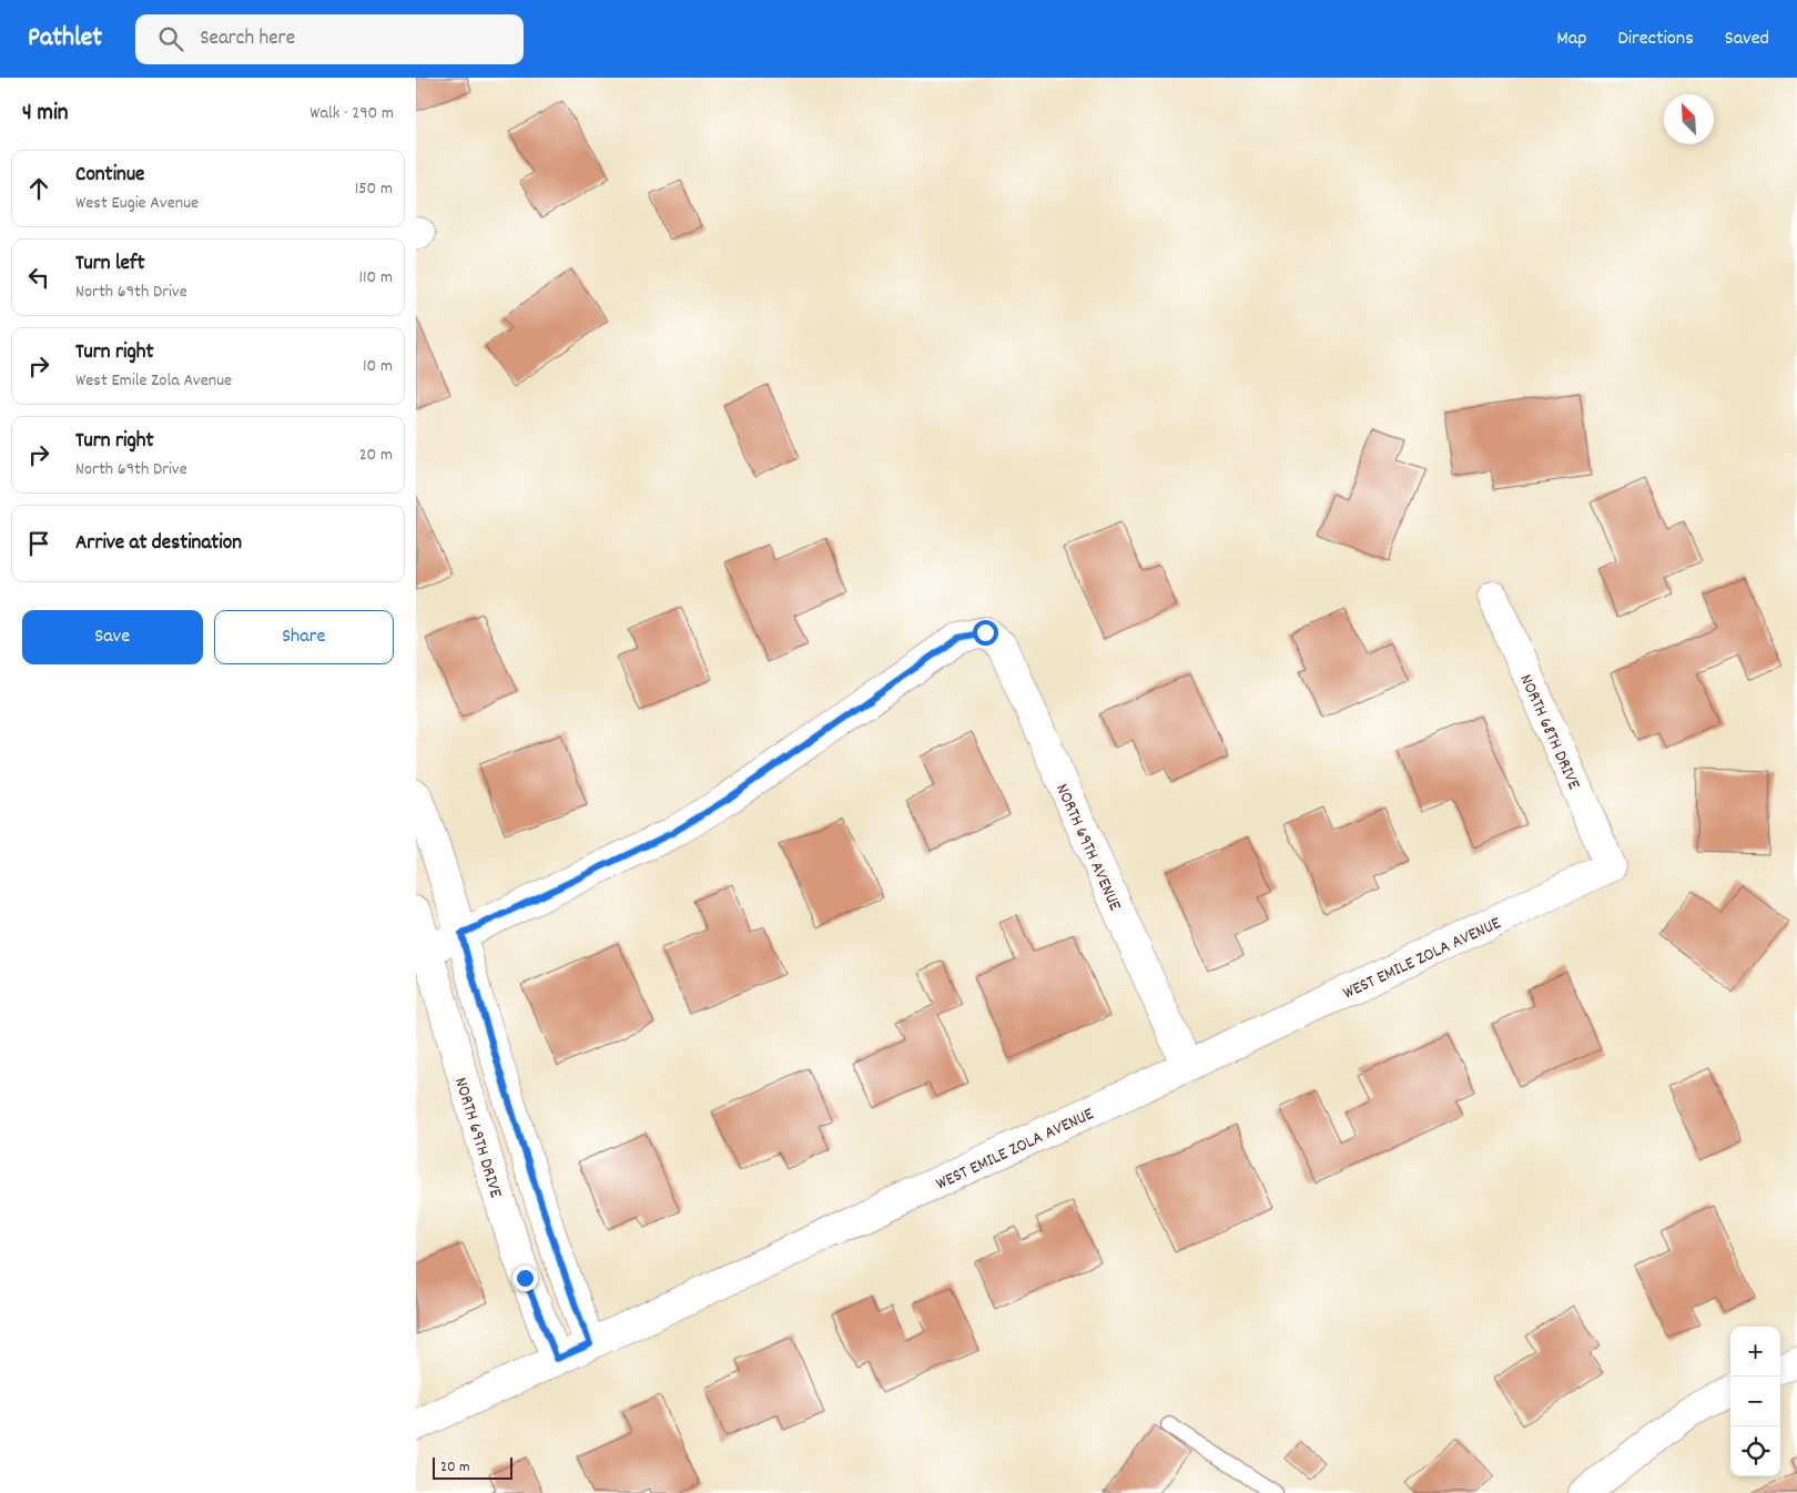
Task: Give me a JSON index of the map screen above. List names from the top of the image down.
{
  "streets": {
    "street": [
      "NORTH 68TH DRIVE",
      "NORTH 69TH AVENUE",
      "WEST EMILE ZOLA AVENUE",
      "NORTH 69TH DRIVE"
    ]
  },
  "crossings": [
    ["NORTH 68TH DRIVE", "WEST EMILE ZOLA AVENUE"],
    ["NORTH 69TH AVENUE", "WEST EMILE ZOLA AVENUE"],
    ["WEST EMILE ZOLA AVENUE", "NORTH 69TH DRIVE"]
  ],
  "scale_bar": "20 m",
  "north": "top left",
  "page": {
    "header": "Pathlet",
    "search": "Search here",
    "nav": ["Map", "Directions", "Saved"],
    "heading": ["4 min", "Walk · 290 m"],
    "list": [
      ["Continue", "West Eugie Avenue", "150 m"],
      ["Turn left", "North 69th Drive", "110 m"],
      ["Turn right", "West Emile Zola Avenue", "10 m"],
      ["Turn right", "North 69th Drive", "20 m"],
      "Arrive at destination"
    ],
    "buttons": ["Save", "Share"],
    "map_buttons": ["+", "−"],
    "scale": "20 m"
  }
}
